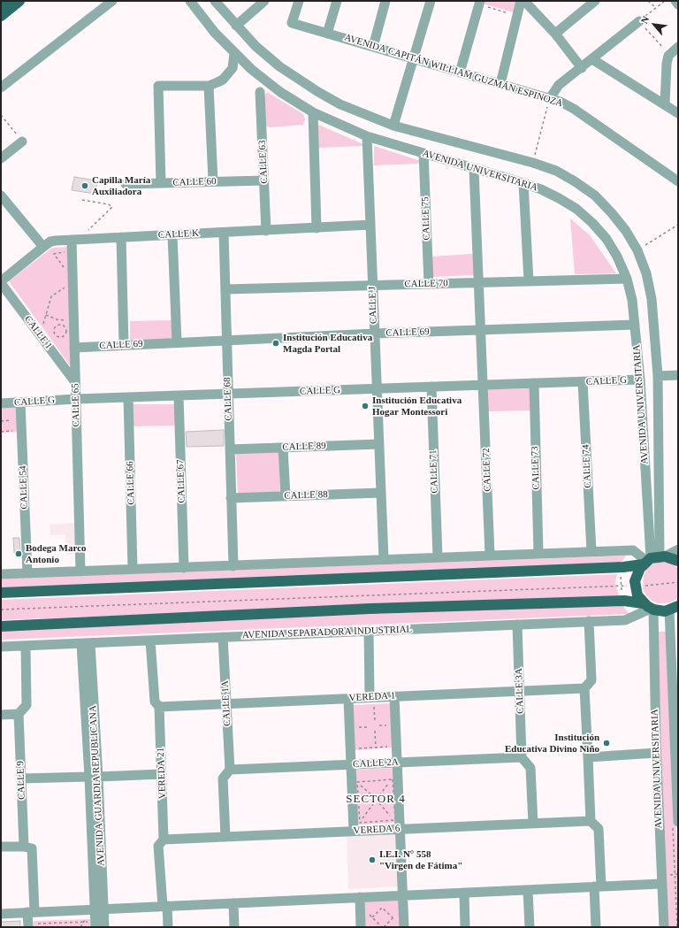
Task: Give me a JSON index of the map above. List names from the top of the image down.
{
  "streets": {
    "street": [
      "AVENIDA CAPITÁN WILLIAM GUZMÁN ESPINOZA",
      "CALLE 63",
      "AVENIDA UNIVERSITARIA",
      "CALLE 60",
      "CALLE 75",
      "CALLE K",
      "CALLE 70",
      "CALLE J",
      "CALLE 1",
      "CALLE 69",
      "CALLE G",
      "CALLE 68",
      "CALLE 65",
      "CALLE 89",
      "CALLE 74",
      "CALLE 73",
      "CALLE 72",
      "CALLE 71",
      "CALLE 67",
      "CALLE 66",
      "CALLE 54",
      "CALLE 88",
      "AVENIDA SEPARADORA INDUSTRIAL",
      "CALLE 3A",
      "VEREDA 1",
      "CALLE 1A",
      "CALLE 2A",
      "VEREDA 21",
      "CALLE 9",
      "AVENIDA GUARDIA REPUBLICANA",
      "VEREDA 6"
    ]
  },
  "crossings": [
    ["CALLE 63", "CALLE 60"],
    ["CALLE 63", "CALLE K"],
    ["AVENIDA UNIVERSITARIA", "CALLE 75"],
    ["AVENIDA UNIVERSITARIA", "CALLE 70"],
    ["AVENIDA UNIVERSITARIA", "CALLE J"],
    ["AVENIDA UNIVERSITARIA", "CALLE 69"],
    ["AVENIDA UNIVERSITARIA", "CALLE G"],
    ["AVENIDA UNIVERSITARIA", "CALLE 72"],
    ["AVENIDA UNIVERSITARIA", "AVENIDA SEPARADORA INDUSTRIAL"],
    ["CALLE 75", "CALLE 70"],
    ["CALLE K", "CALLE J"],
    ["CALLE K", "CALLE 1"],
    ["CALLE K", "CALLE 68"],
    ["CALLE K", "CALLE 65"],
    ["CALLE 70", "CALLE J"],
    ["CALLE 70", "CALLE 68"],
    ["CALLE 70", "CALLE 72"],
    ["CALLE J", "CALLE 69"],
    ["CALLE J", "CALLE G"],
    ["CALLE J", "CALLE 89"],
    ["CALLE J", "CALLE 88"],
    ["CALLE 1", "CALLE 65"],
    ["CALLE 69", "CALLE 68"],
    ["CALLE 69", "CALLE 65"],
    ["CALLE 69", "CALLE 72"],
    ["CALLE G", "CALLE 68"],
    ["CALLE G", "CALLE 65"],
    ["CALLE G", "CALLE 74"],
    ["CALLE G", "CALLE 73"],
    ["CALLE G", "CALLE 72"],
    ["CALLE G", "CALLE 71"],
    ["CALLE G", "CALLE 67"],
    ["CALLE G", "CALLE 66"],
    ["CALLE G", "CALLE 54"],
    ["CALLE 68", "CALLE 89"],
    ["CALLE 68", "CALLE 88"],
    ["AVENIDA SEPARADORA INDUSTRIAL", "CALLE 3A"],
    ["AVENIDA SEPARADORA INDUSTRIAL", "CALLE 1A"],
    ["AVENIDA SEPARADORA INDUSTRIAL", "VEREDA 21"],
    ["AVENIDA SEPARADORA INDUSTRIAL", "AVENIDA GUARDIA REPUBLICANA"],
    ["CALLE 3A", "VEREDA 1"],
    ["CALLE 3A", "CALLE 2A"],
    ["VEREDA 1", "CALLE 1A"],
    ["VEREDA 1", "VEREDA 21"],
    ["CALLE 1A", "CALLE 2A"],
    ["VEREDA 21", "VEREDA 6"]
  ],
  "districts": ["SECTOR 4"],
  "places": [
    "Capilla María Auxiliadora",
    "Institución Educativa Magda Portal",
    "Institución Educativa Hogar Montessori",
    "Bodega Marco Antonio",
    "Institución Educativa Divino Niño",
    "I.E.I. N° 558 \"Virgen de Fátima\""
  ],
  "north": "top left"
}
